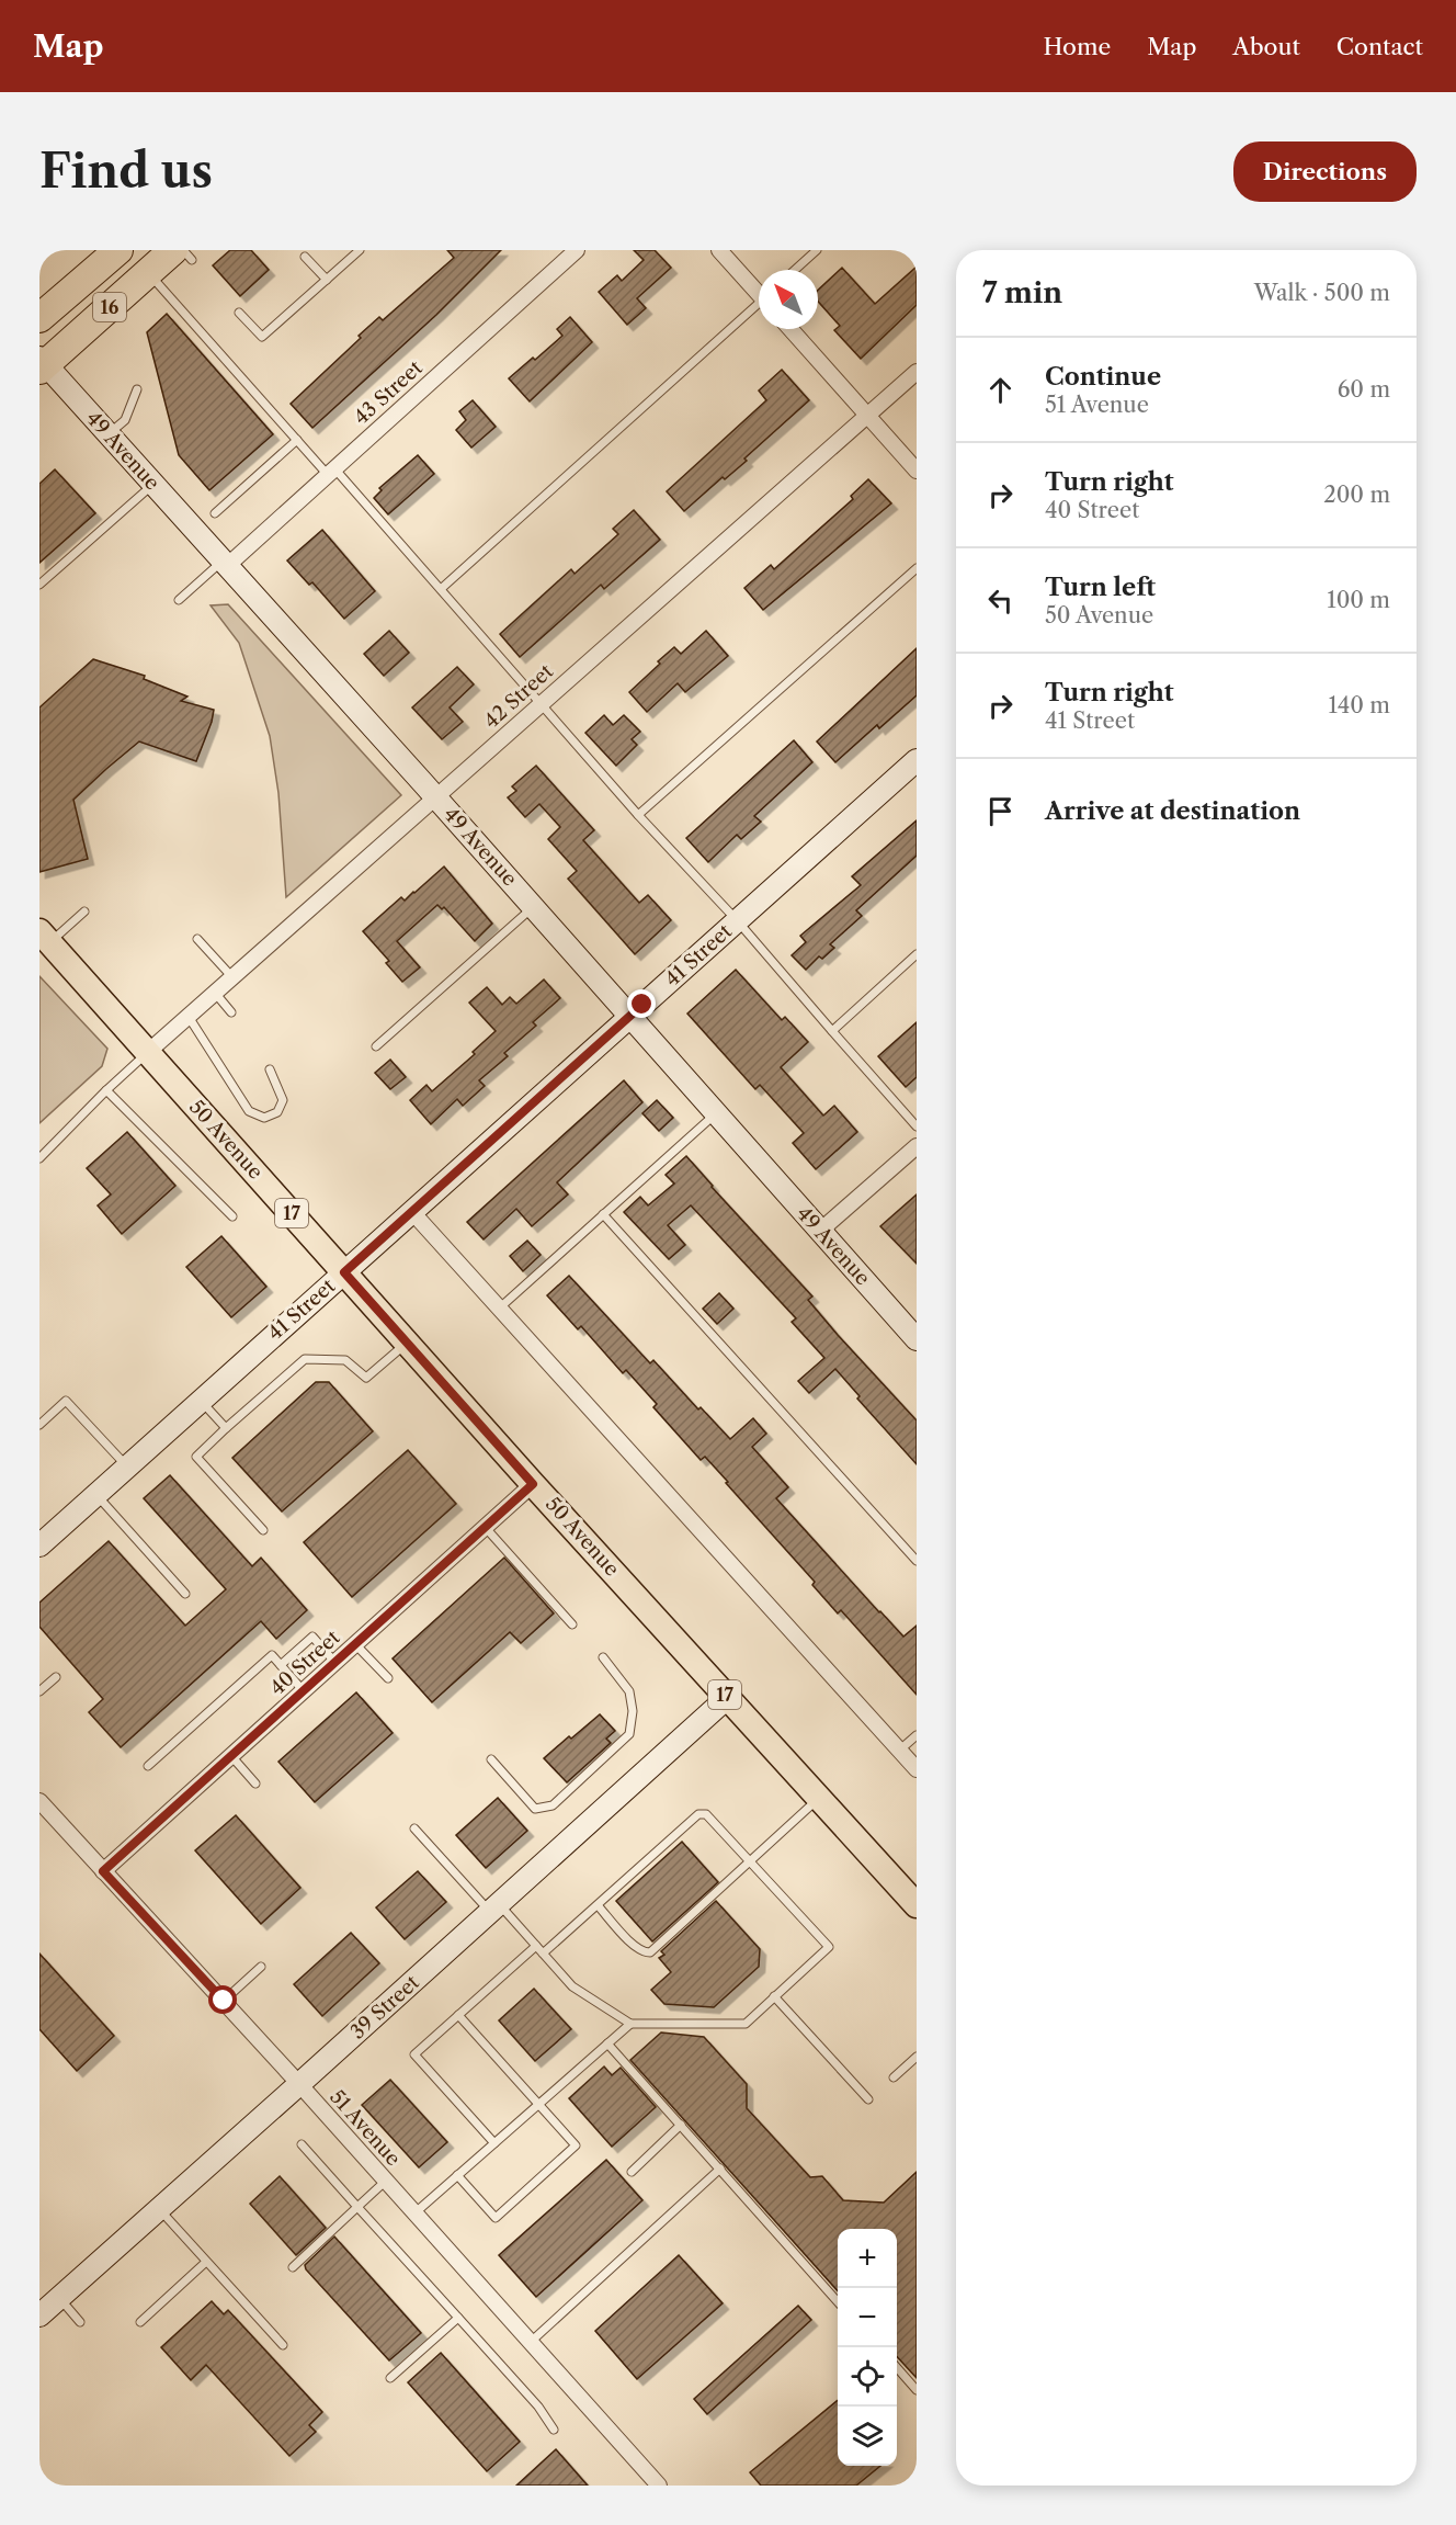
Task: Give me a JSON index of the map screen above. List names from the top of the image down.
{
  "streets": {
    "highway": ["16"],
    "main road": ["50 Avenue", "17"],
    "street": [
      "43 Street",
      "49 Avenue",
      "42 Street",
      "41 Street",
      "40 Street",
      "39 Street",
      "51 Avenue"
    ]
  },
  "crossings": [
    ["16", "49 Avenue"],
    ["43 Street", "49 Avenue"],
    ["49 Avenue", "42 Street"],
    ["49 Avenue", "41 Street"],
    ["42 Street", "50 Avenue"],
    ["41 Street", "50 Avenue"],
    ["50 Avenue", "40 Street"],
    ["50 Avenue", "39 Street"],
    ["40 Street", "51 Avenue"],
    ["39 Street", "51 Avenue"]
  ],
  "north": "top left",
  "page": {
    "header": "Map",
    "nav": [
      "Home",
      "Map",
      "About",
      "Contact"
    ],
    "buttons": "Directions",
    "title": "Find us",
    "heading": ["7 min", "Walk · 500 m"],
    "list": [
      ["Continue", "51 Avenue", "60 m"],
      ["Turn right", "40 Street", "200 m"],
      ["Turn left", "50 Avenue", "100 m"],
      ["Turn right", "41 Street", "140 m"],
      "Arrive at destination"
    ],
    "map_buttons": ["+", "−"]
  }
}
